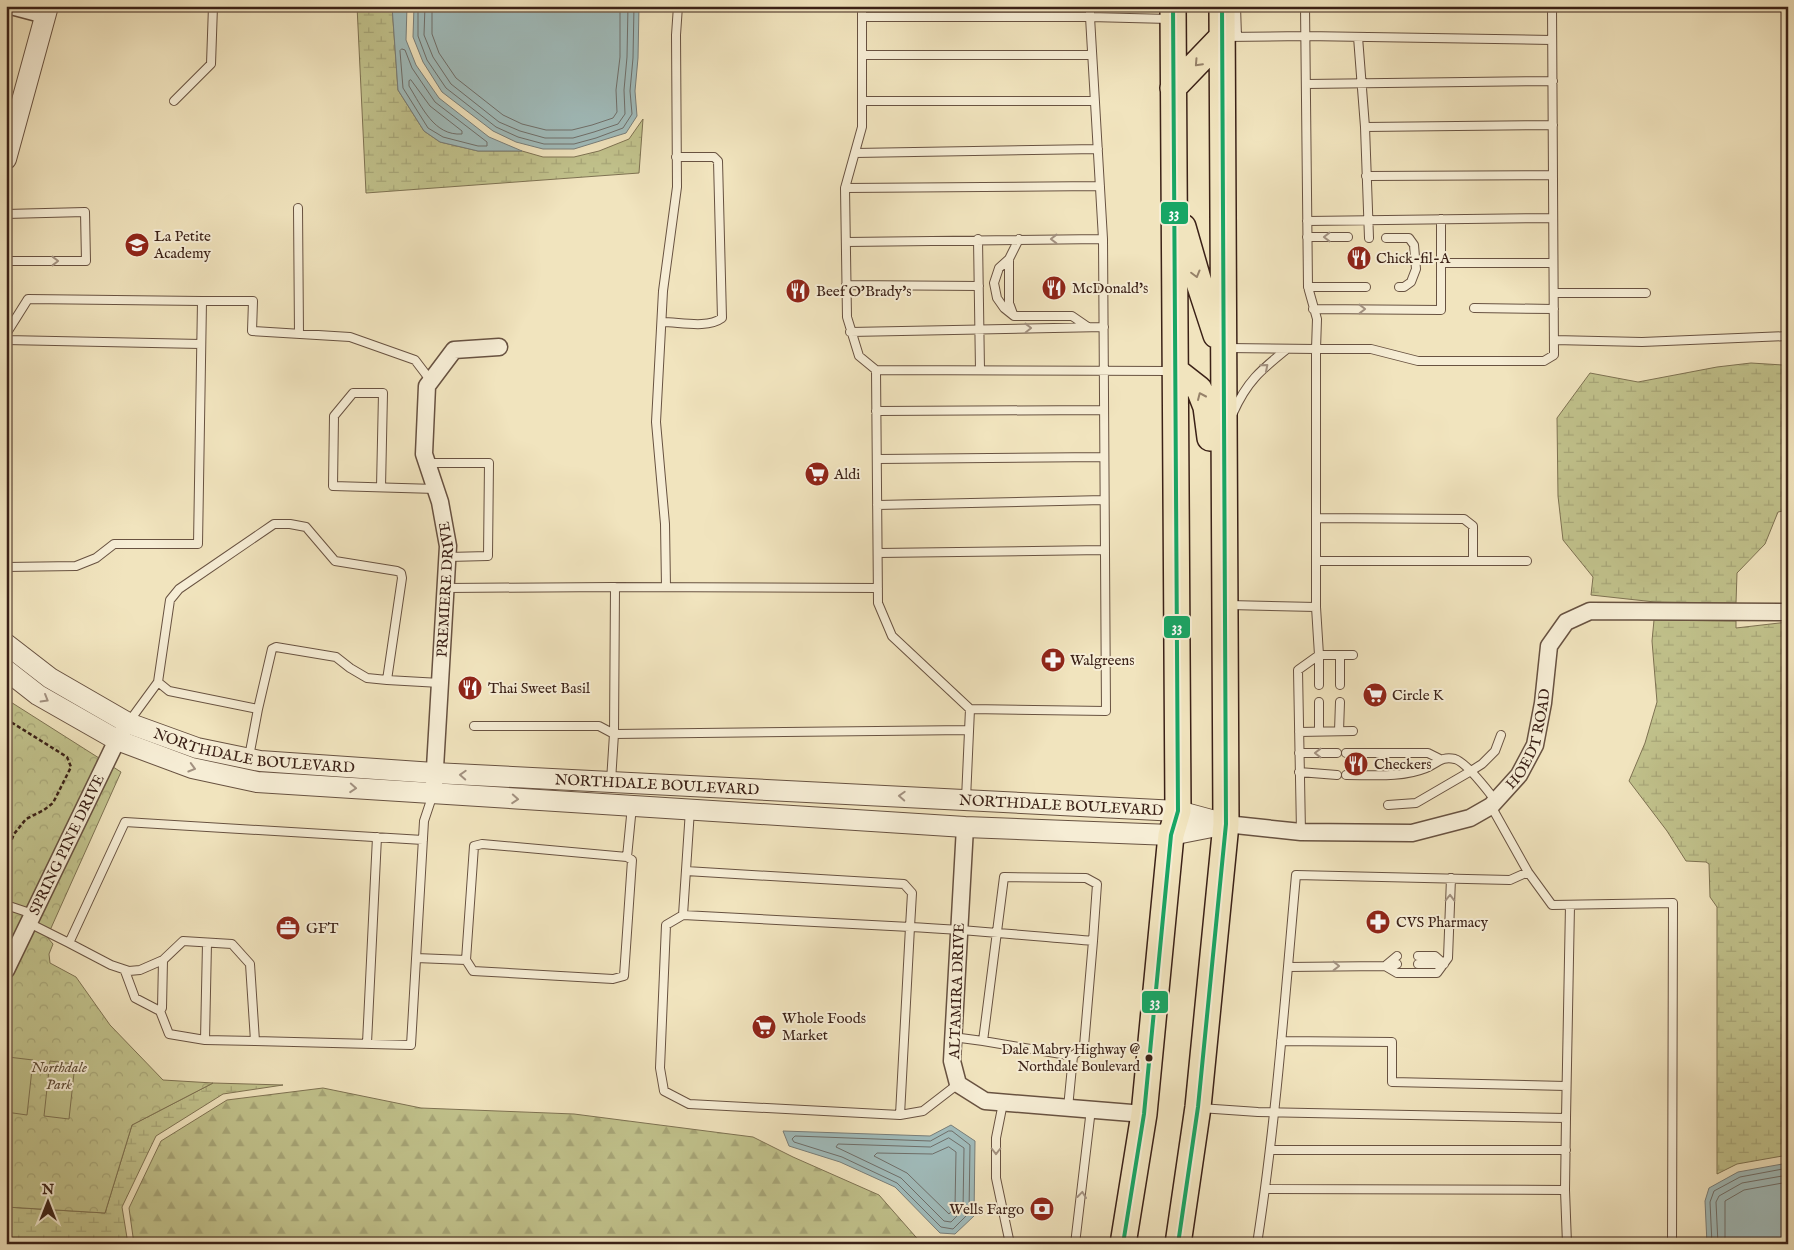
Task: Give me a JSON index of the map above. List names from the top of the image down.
{
  "streets": {
    "street": [
      "PREMIERE DRIVE",
      "HOEDT ROAD",
      "NORTHDALE BOULEVARD",
      "SPRING PINE DRIVE",
      "ALTAMIRA DRIVE"
    ]
  },
  "crossings": [
    ["PREMIERE DRIVE", "NORTHDALE BOULEVARD"],
    ["HOEDT ROAD", "NORTHDALE BOULEVARD"],
    ["NORTHDALE BOULEVARD", "SPRING PINE DRIVE"],
    ["NORTHDALE BOULEVARD", "ALTAMIRA DRIVE"]
  ],
  "parks": ["Northdale Park"],
  "places": {
    "school or university": ["La Petite Academy"],
    "restaurant": [
      "Chick-fil-A",
      "McDonald's",
      "Beef O'Brady's",
      "Thai Sweet Basil",
      "Checkers"
    ],
    "supermarket": ["Aldi", "Circle K", "Whole Foods Market"],
    "pharmacy": ["Walgreens", "CVS Pharmacy"],
    "office": ["GFT"],
    "other": ["Dale Mabry Highway @ Northdale Boulevard"],
    "bank": ["Wells Fargo"]
  },
  "lines": ["transit line 33"],
  "north": "top"
}
